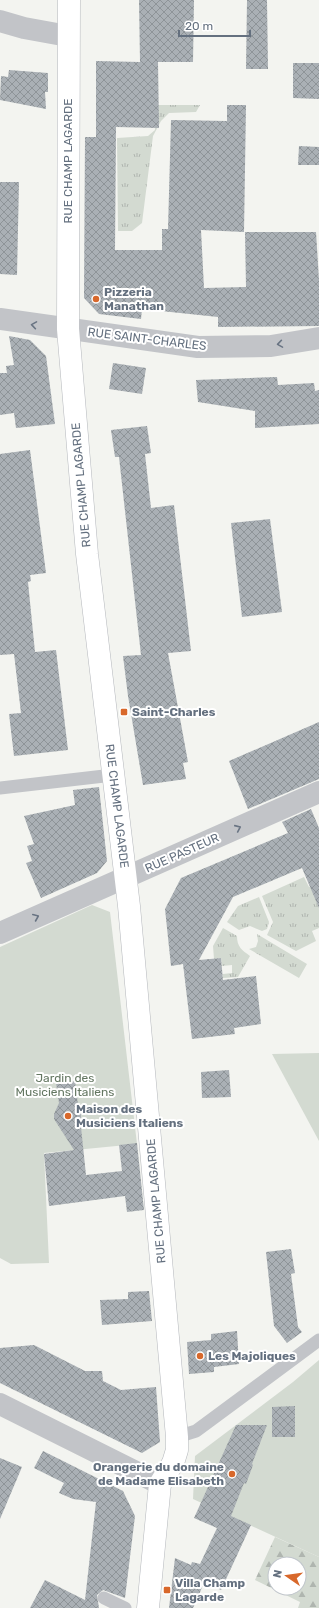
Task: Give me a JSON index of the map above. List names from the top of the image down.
{
  "streets": {
    "main road": ["RUE CHAMP LAGARDE"],
    "street": ["RUE SAINT-CHARLES", "RUE PASTEUR"]
  },
  "crossings": [
    ["RUE CHAMP LAGARDE", "RUE SAINT-CHARLES"],
    ["RUE CHAMP LAGARDE", "RUE PASTEUR"]
  ],
  "one_way": ["RUE SAINT-CHARLES", "RUE PASTEUR"],
  "parks": ["Jardin des Musiciens Italiens"],
  "places": {
    "other": [
      "Pizzeria Manathan",
      "Maison des Musiciens Italiens",
      "Les Majoliques",
      "Orangerie du domaine de Madame Elisabeth"
    ],
    "transit": ["Saint-Charles", "Villa Champ Lagarde"]
  },
  "scale_bar": "20 m",
  "north": "left"
}
